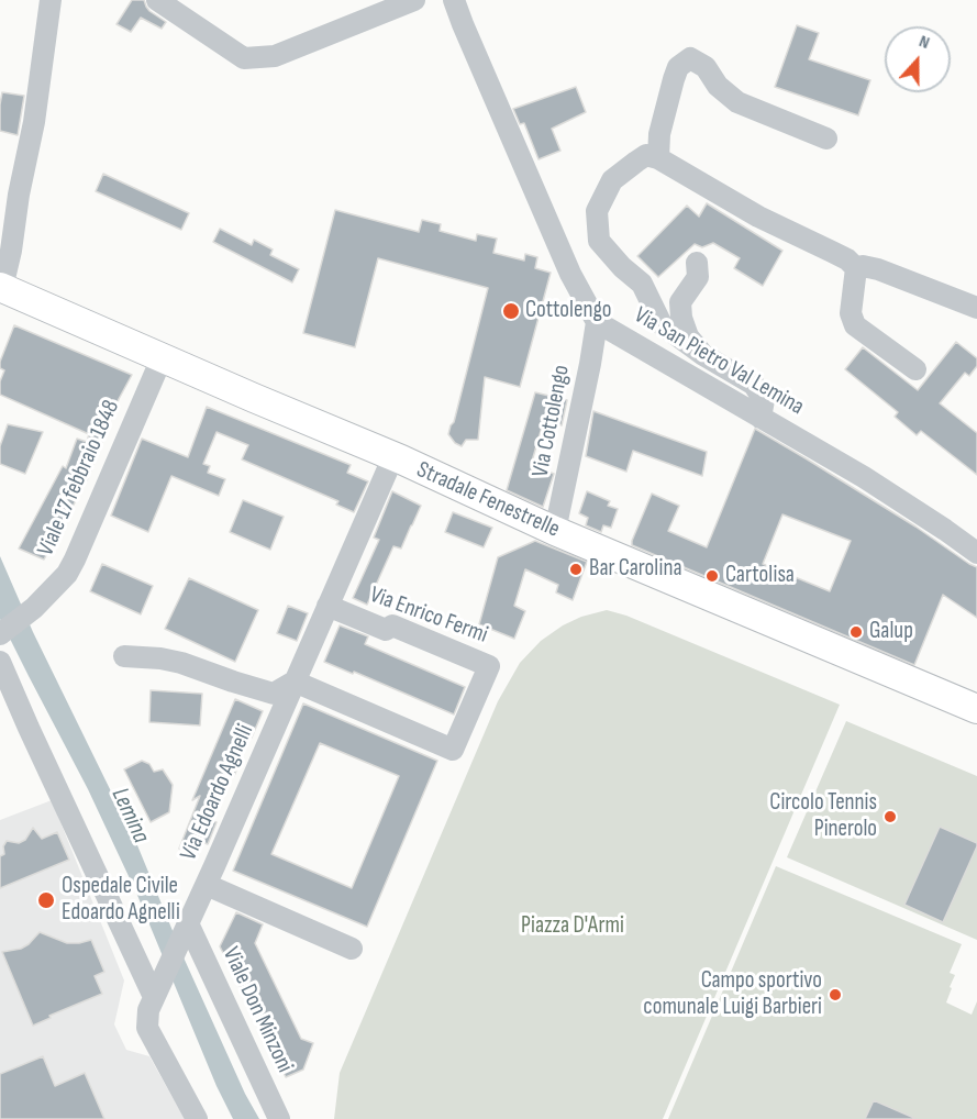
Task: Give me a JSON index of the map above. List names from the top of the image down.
{
  "streets": {
    "main road": ["Stradale Fenestrelle"],
    "street": [
      "Via San Pietro Val Lemina",
      "Via Cottolengo",
      "Viale 17 febbraio 1848",
      "Via Enrico Fermi",
      "Via Edoardo Agnelli",
      "Viale Don Minzoni"
    ]
  },
  "crossings": [
    ["Via San Pietro Val Lemina", "Via Cottolengo"],
    ["Via Cottolengo", "Stradale Fenestrelle"],
    ["Viale 17 febbraio 1848", "Stradale Fenestrelle"],
    ["Stradale Fenestrelle", "Via Edoardo Agnelli"],
    ["Via Enrico Fermi", "Via Edoardo Agnelli"],
    ["Via Edoardo Agnelli", "Viale Don Minzoni"]
  ],
  "water": ["Lemina"],
  "parks": ["Piazza D'Armi"],
  "places": [
    "Cottolengo",
    "Bar Carolina",
    "Cartolisa",
    "Galup",
    "Circolo Tennis Pinerolo",
    "Ospedale Civile Edoardo Agnelli",
    "Campo sportivo comunale Luigi Barbieri"
  ],
  "north": "top"
}
